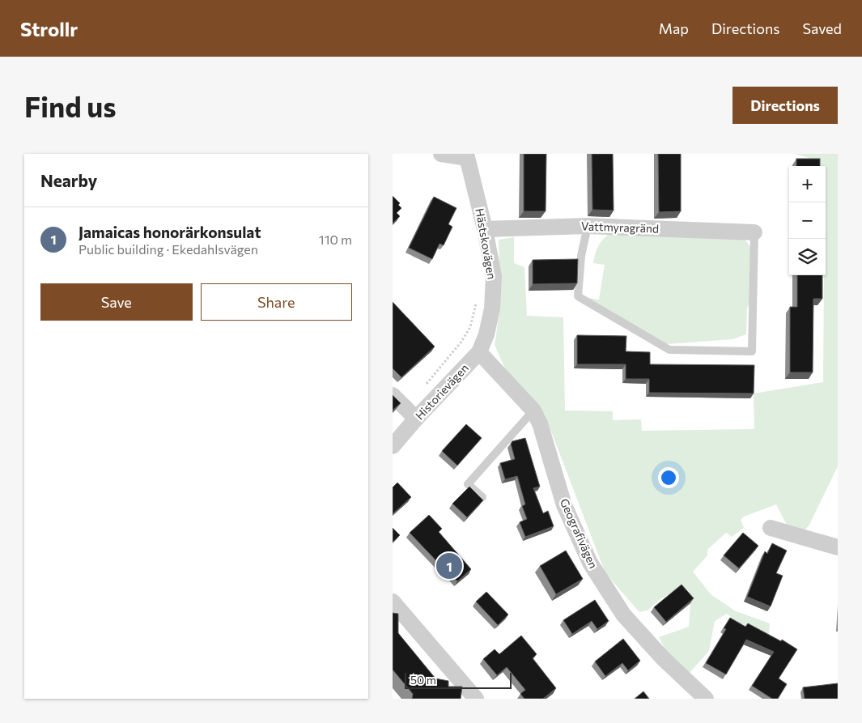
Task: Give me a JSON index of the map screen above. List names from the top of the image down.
{
  "streets": {
    "street": [
      "Vattmyragränd",
      "Hästskovägen",
      "Historievägen",
      "Geografivägen"
    ]
  },
  "crossings": [
    ["Vattmyragränd", "Hästskovägen"],
    ["Hästskovägen", "Historievägen"],
    ["Historievägen", "Geografivägen"]
  ],
  "scale_bar": "50 m",
  "page": {
    "header": "Strollr",
    "nav": ["Map", "Directions", "Saved"],
    "buttons": [
      "Directions",
      ["Save", "Share"]
    ],
    "title": "Find us",
    "heading": "Nearby",
    "map_buttons": ["+", "−"],
    "list": [
      {
        "mark": "1",
        "name": "Jamaicas honorärkonsulat",
        "note": "Public building · Ekedahlsvägen",
        "value": "110 m"
      }
    ],
    "pins": "1",
    "scale": "50 m"
  }
}
